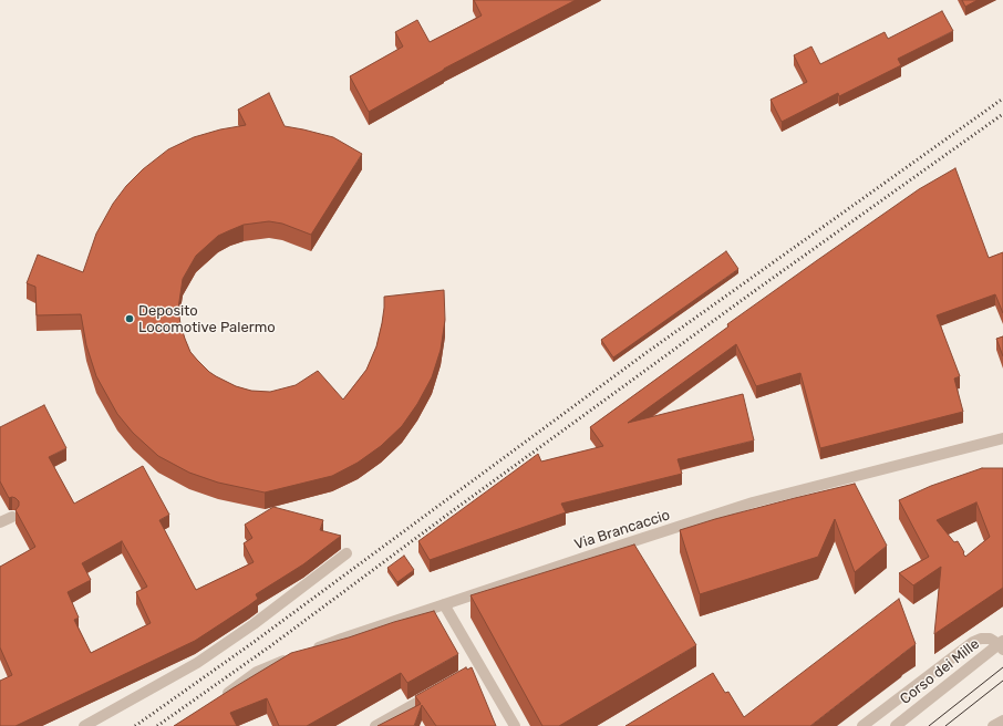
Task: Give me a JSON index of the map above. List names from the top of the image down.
{
  "streets": {
    "street": ["Via Brancaccio", "Corso dei Mille"]
  },
  "places": ["Deposito Locomotive Palermo"]
}
